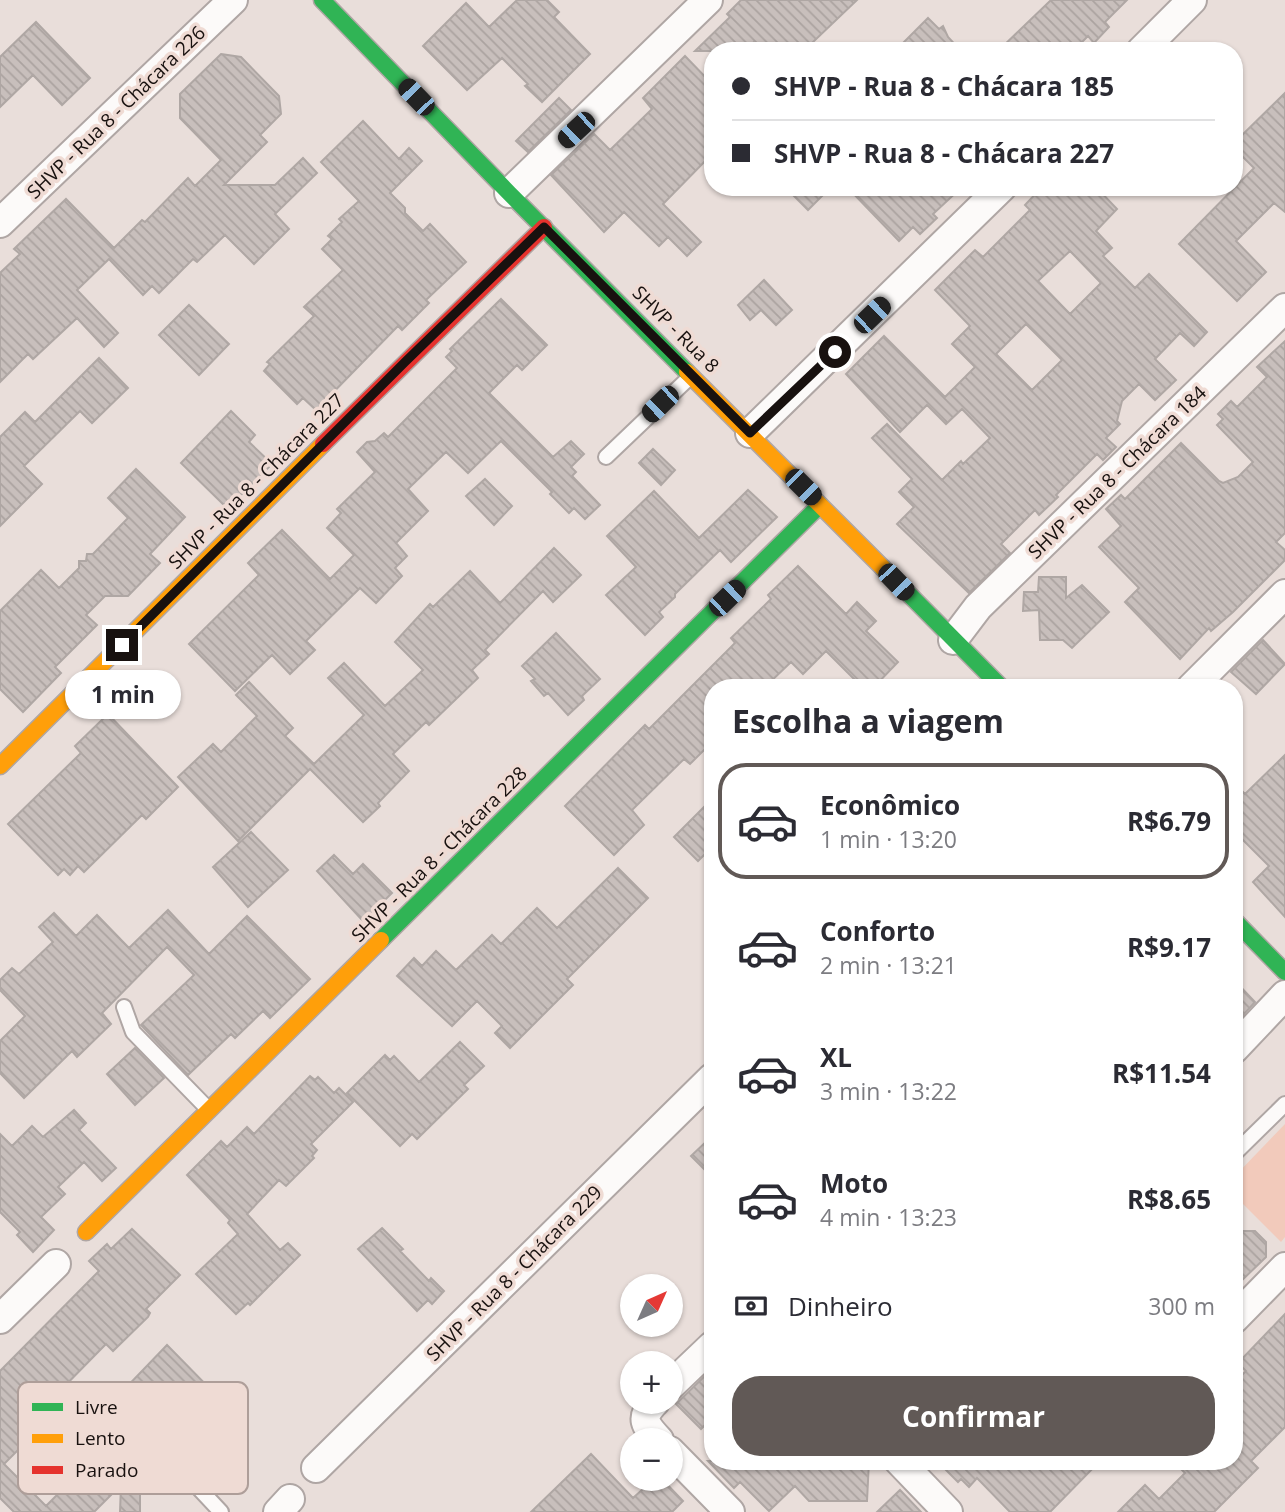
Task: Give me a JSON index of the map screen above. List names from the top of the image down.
{
  "streets": {
    "street": [
      "SHVP - Rua 8 - Chácara 226",
      "SHVP - Rua 8",
      "SHVP - Rua 8 - Chácara 184",
      "SHVP - Rua 8 - Chácara 227",
      "SHVP - Rua 8 - Chácara 228",
      "SHVP - Rua 8 - Chácara 229"
    ]
  },
  "crossings": [
    ["SHVP - Rua 8", "SHVP - Rua 8 - Chácara 184"],
    ["SHVP - Rua 8", "SHVP - Rua 8 - Chácara 227"],
    ["SHVP - Rua 8", "SHVP - Rua 8 - Chácara 228"]
  ],
  "legend": ["Livre", "Lento", "Parado"],
  "north": "top right",
  "page": {
    "banner": ["SHVP - Rua 8 - Chácara 185", "SHVP - Rua 8 - Chácara 227"],
    "bubble": "1 min",
    "heading": "Escolha a viagem",
    "list": [
      {
        "name": "Econômico",
        "note": "1 min · 13:20",
        "value": "R$6.79"
      },
      {
        "name": "Conforto",
        "note": "2 min · 13:21",
        "value": "R$9.17"
      },
      {
        "name": "XL",
        "note": "3 min · 13:22",
        "value": "R$11.54"
      },
      {
        "name": "Moto",
        "note": "4 min · 13:23",
        "value": "R$8.65"
      }
    ],
    "pay": ["Dinheiro", "300 m"],
    "map_buttons": ["+", "−"],
    "buttons": "Confirmar"
  }
}
